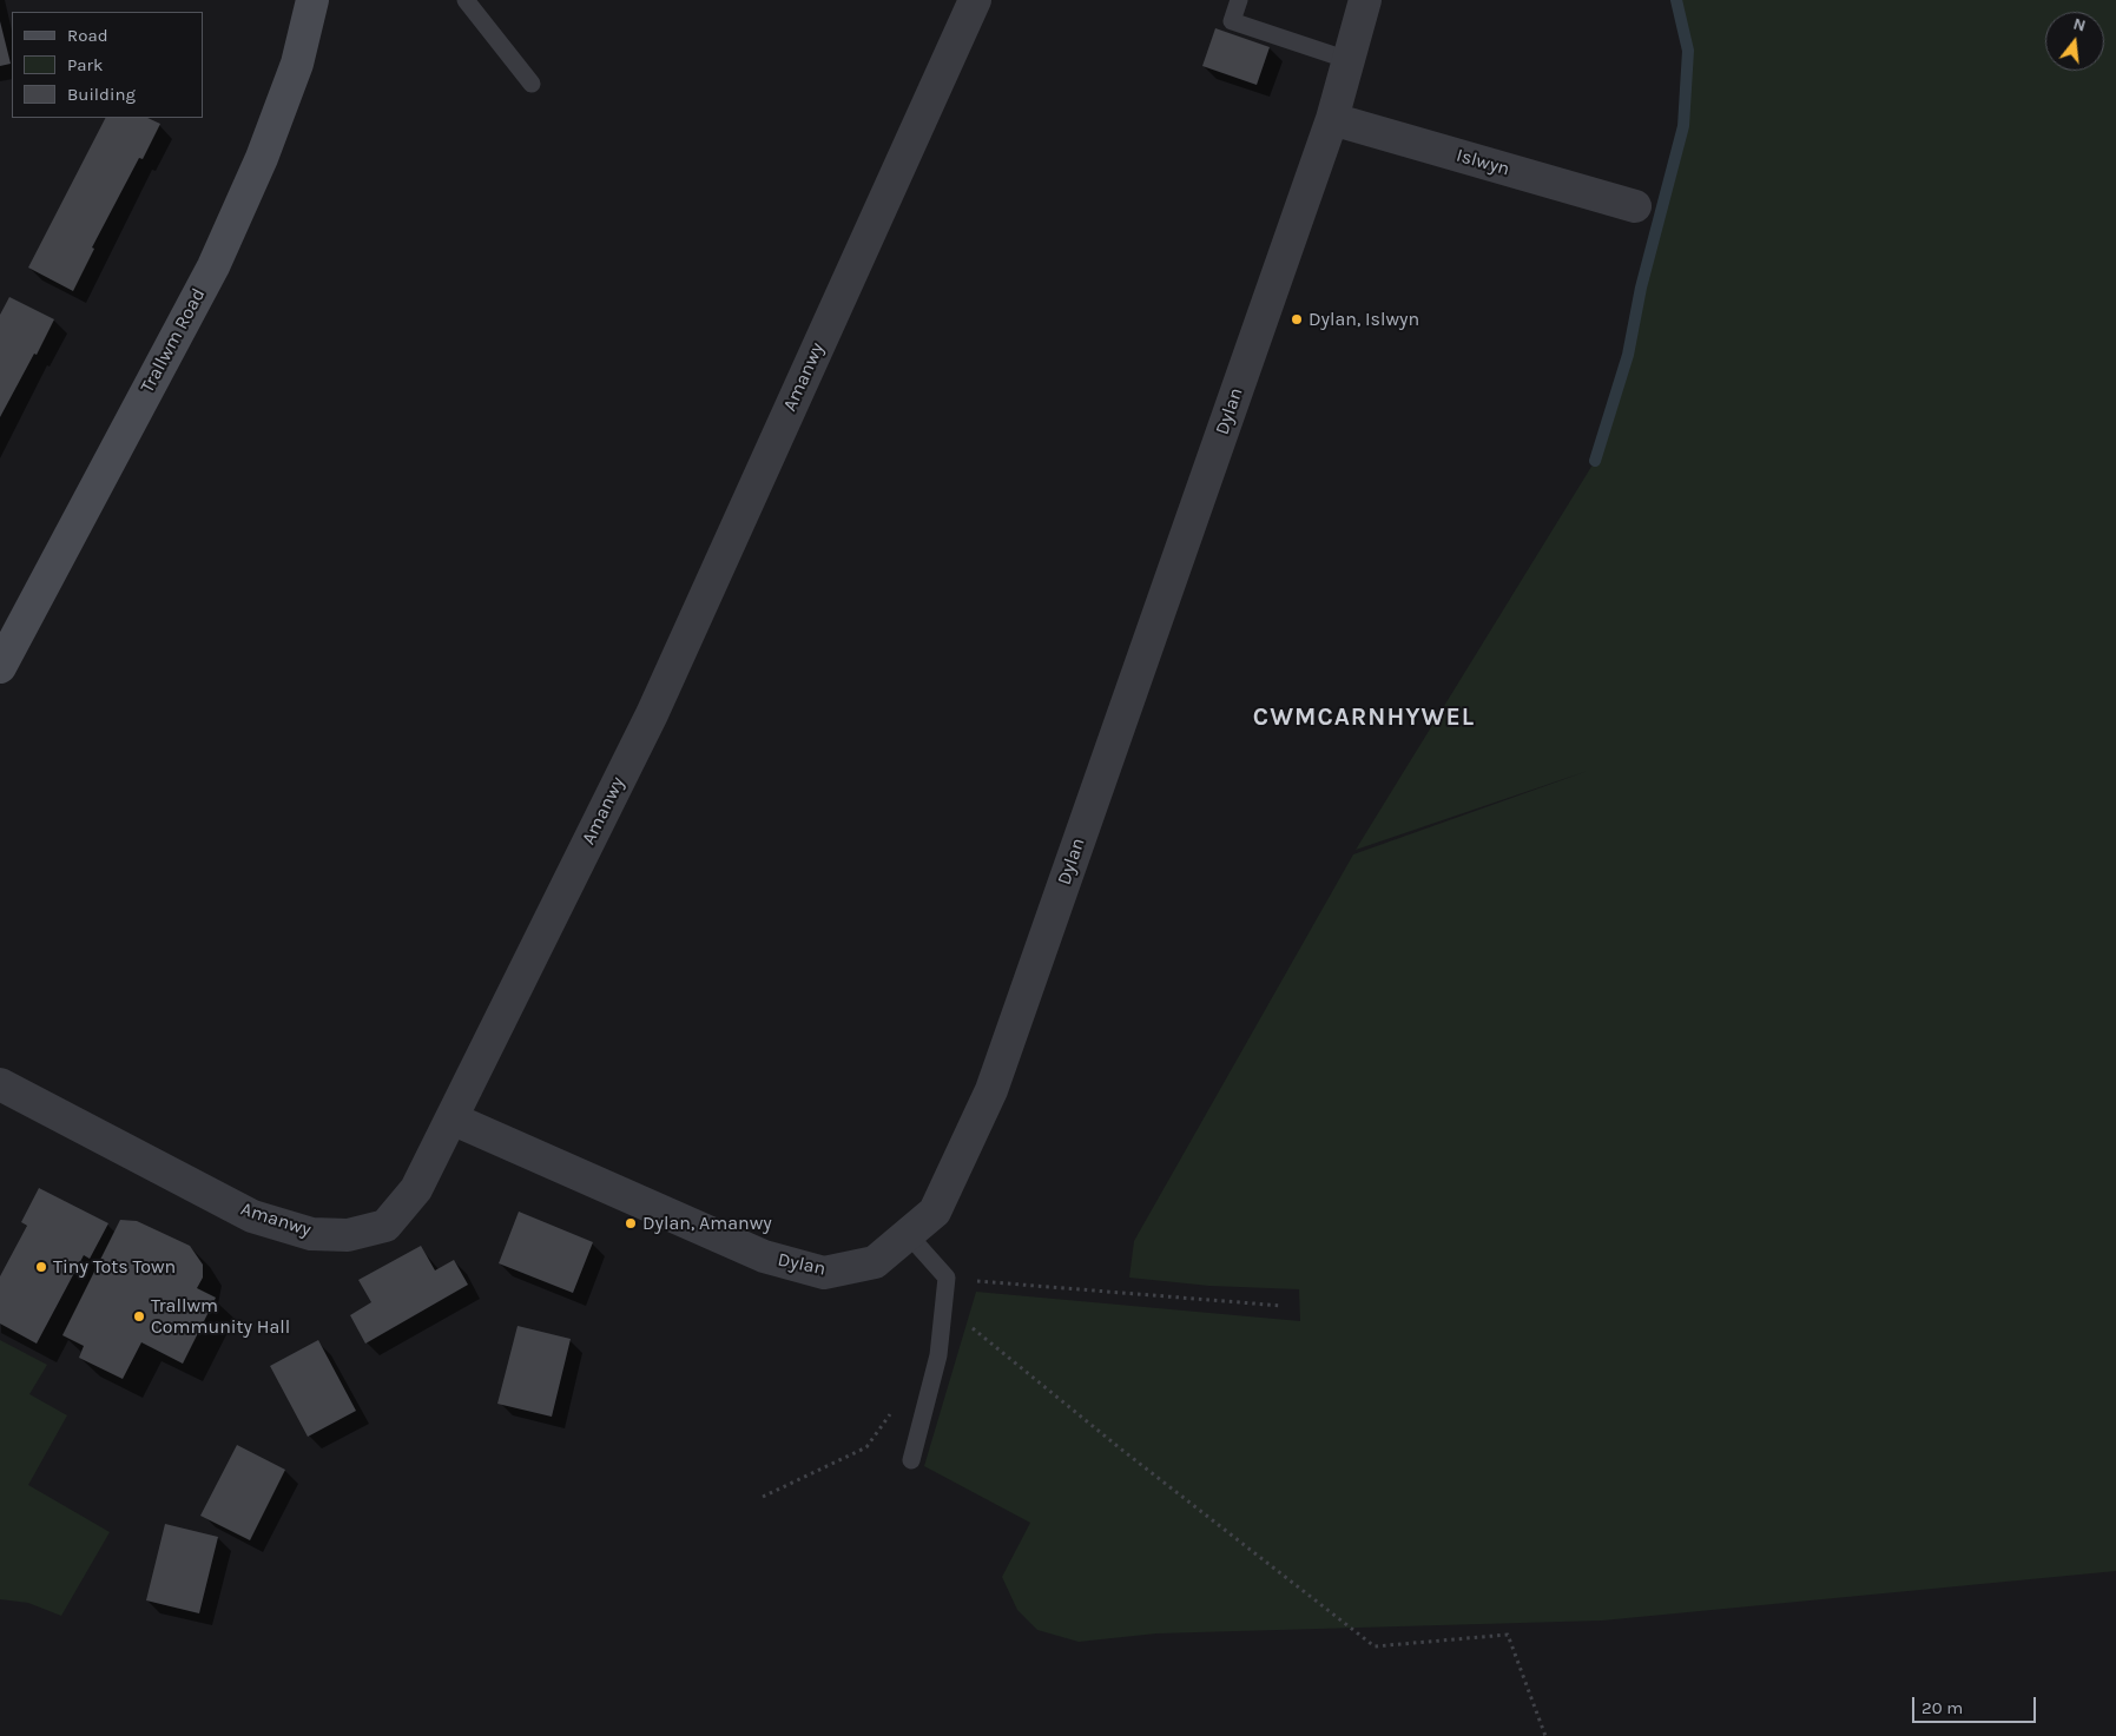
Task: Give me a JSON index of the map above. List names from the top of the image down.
{
  "streets": {
    "street": [
      "Islwyn",
      "Trallwm Road",
      "Amanwy",
      "Dylan"
    ]
  },
  "crossings": [
    ["Islwyn", "Dylan"],
    ["Amanwy", "Dylan"]
  ],
  "districts": ["CWMCARNHYWEL"],
  "places": [
    "Dylan, Islwyn",
    "Dylan, Amanwy",
    "Tiny Tots Town",
    "Trallwm Community Hall"
  ],
  "legend": ["Road", "Park", "Building"],
  "scale_bar": "20 m",
  "north": "top"
}
